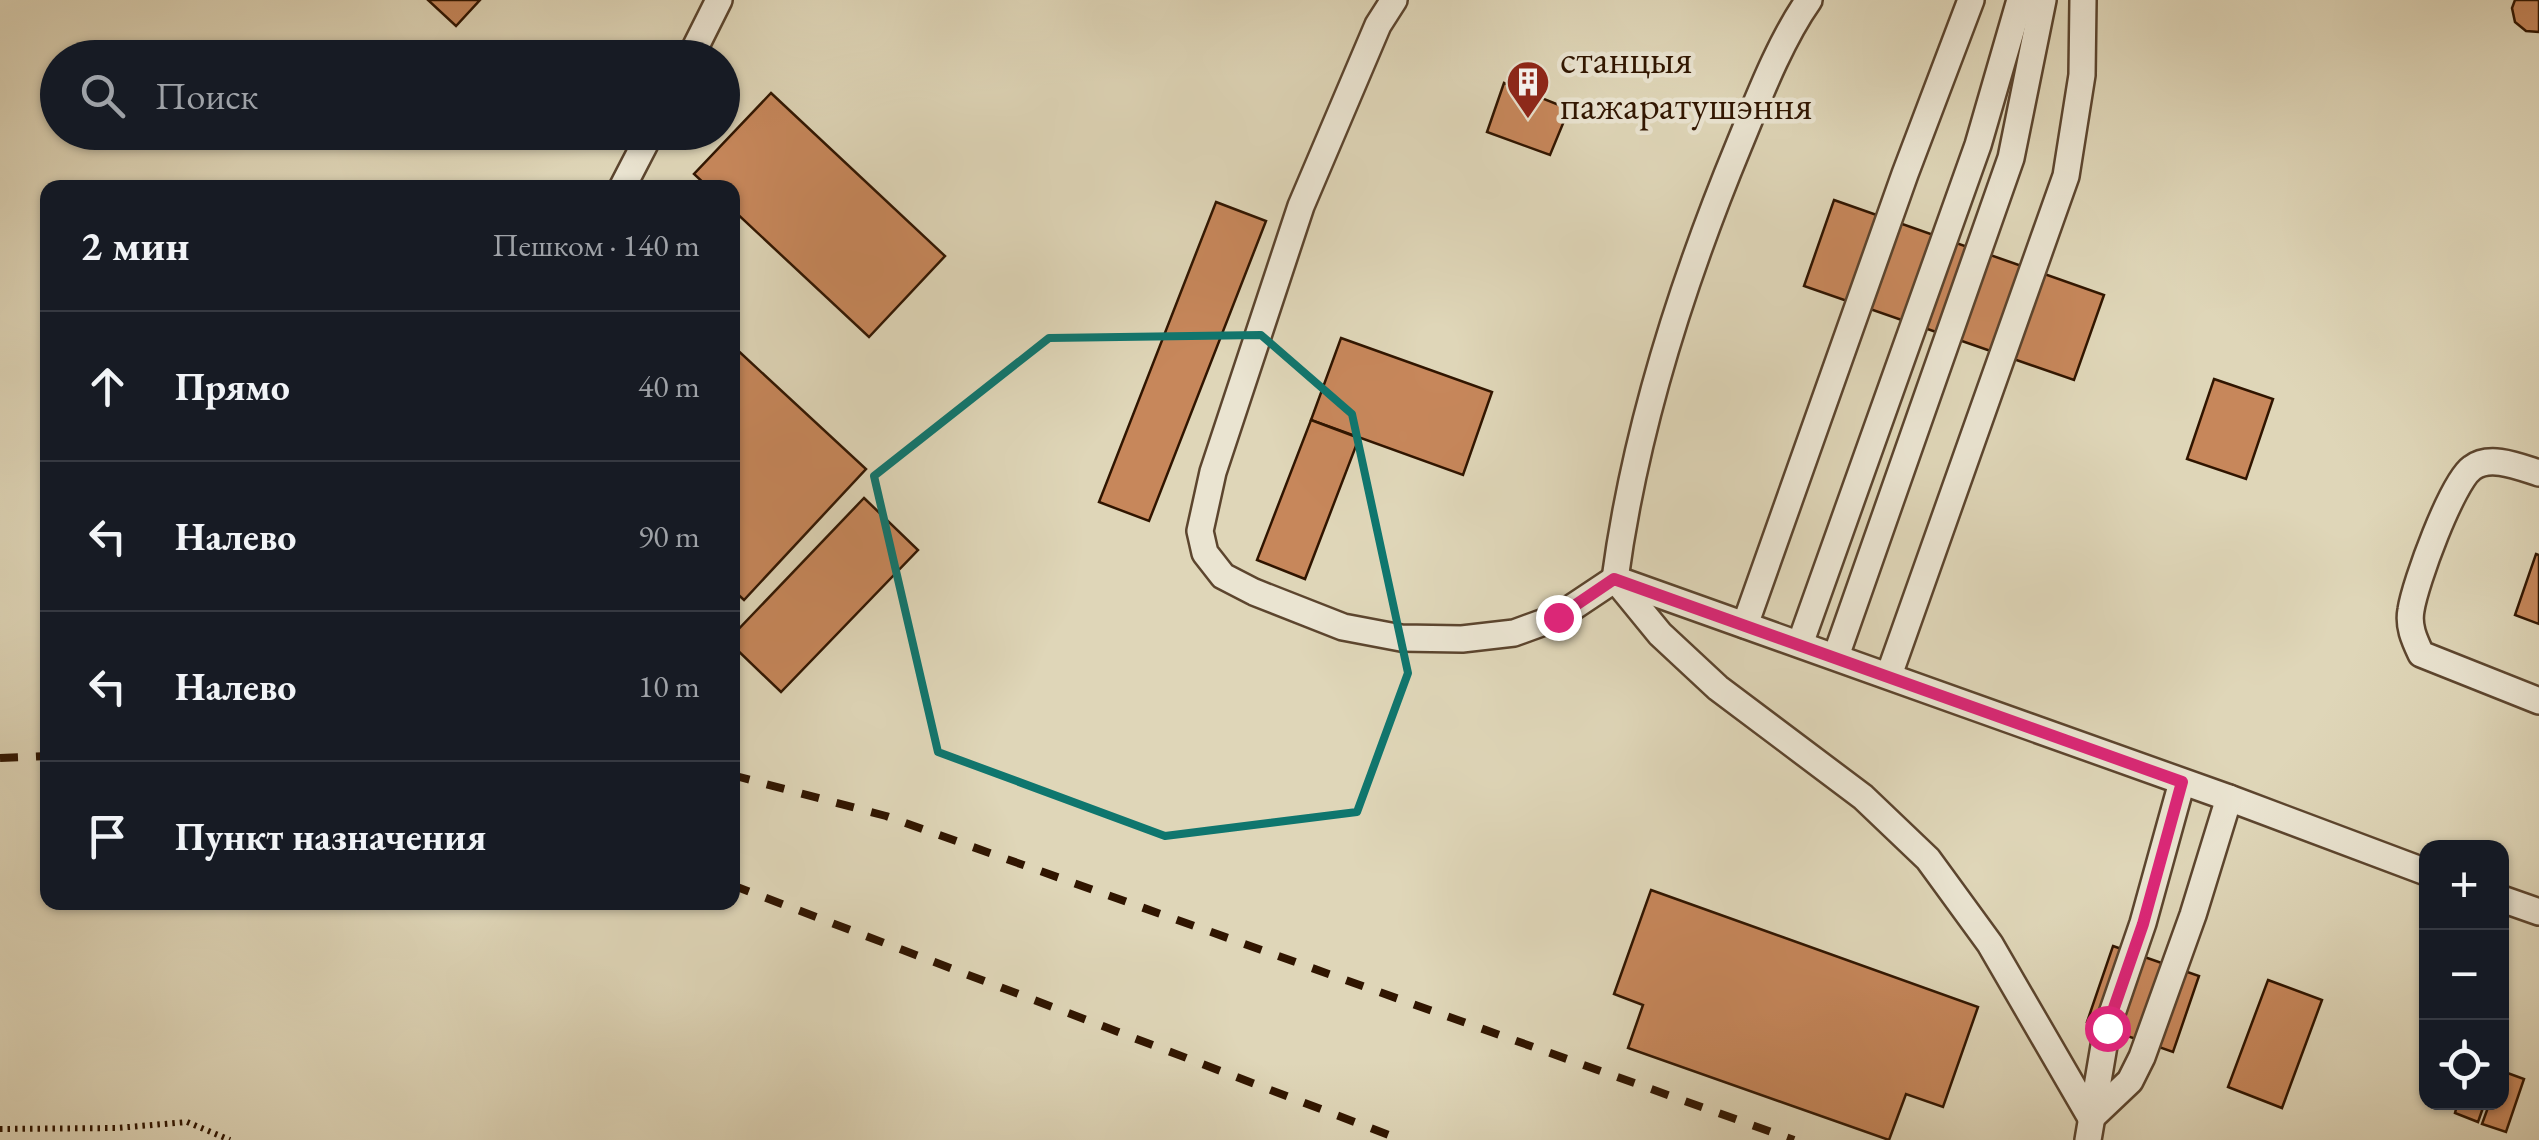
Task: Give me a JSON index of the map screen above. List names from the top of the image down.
{
  "places": {
    "building": ["станцыя пажаратушэння"]
  },
  "page": {
    "search": "Поиск",
    "heading": ["2 мин", "Пешком · 140 m"],
    "list": [
      ["Прямо", "40 m"],
      ["Налево", "90 m"],
      ["Налево", "10 m"],
      "Пункт назначения"
    ],
    "map_buttons": ["+", "−"]
  }
}
